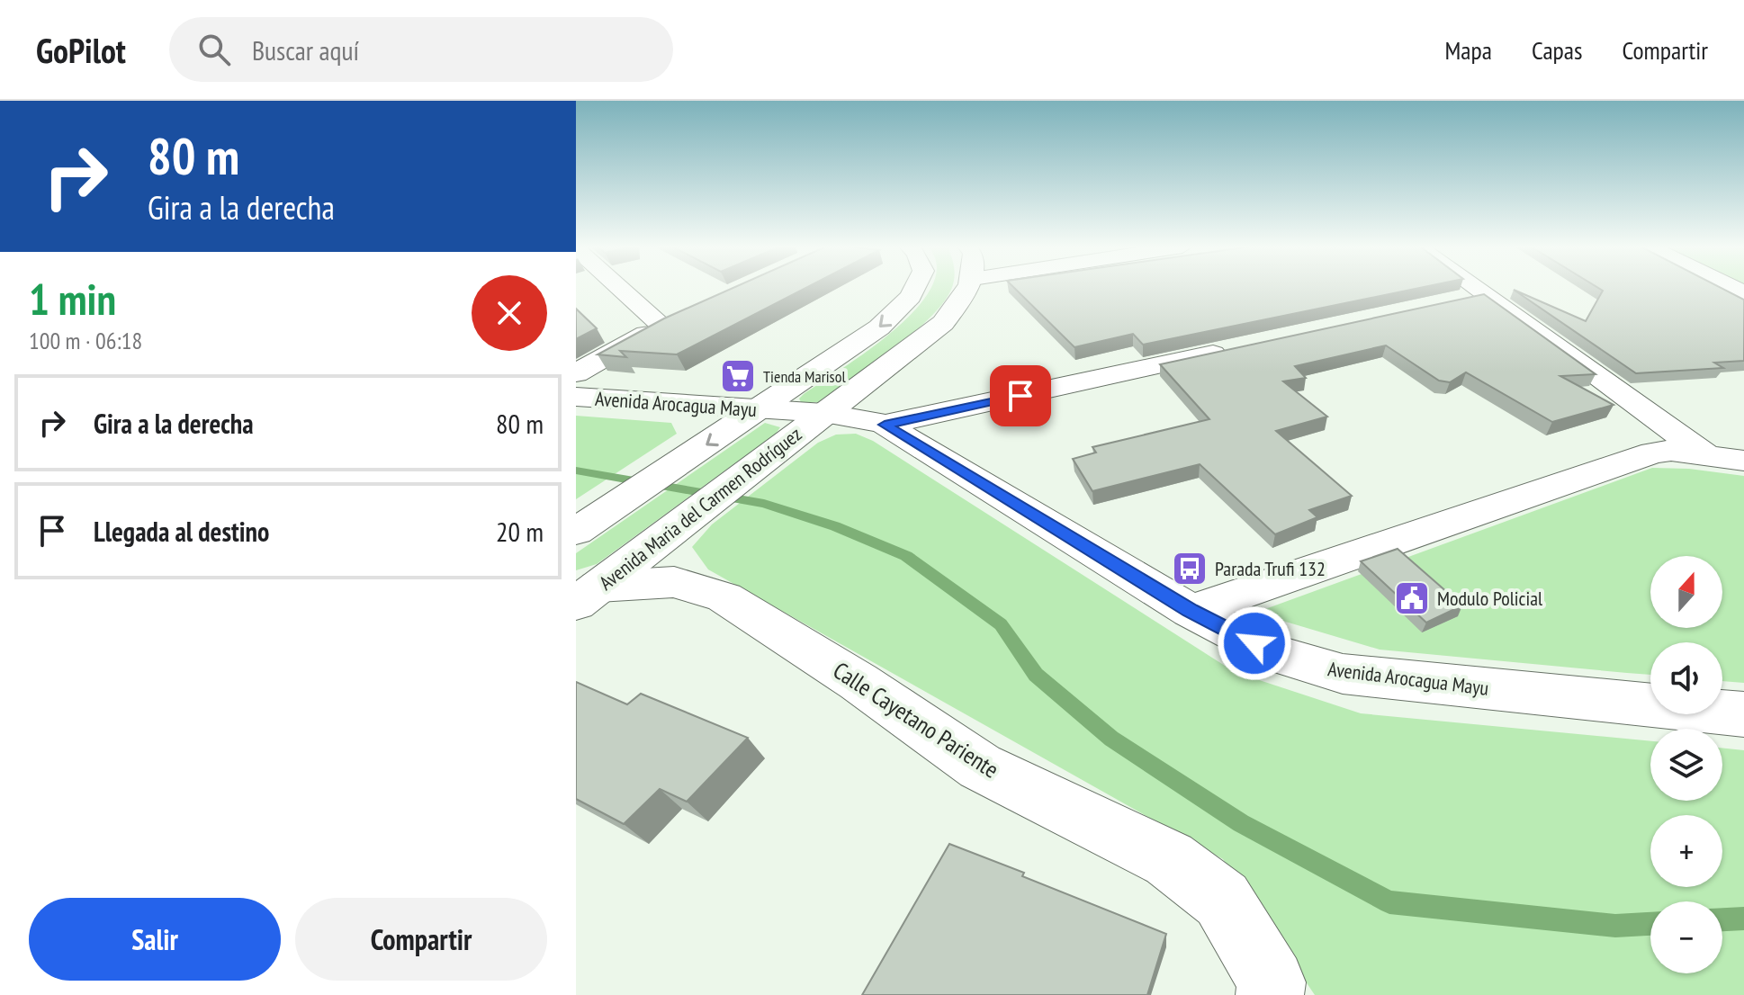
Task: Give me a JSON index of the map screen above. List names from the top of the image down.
{
  "streets": {
    "street": ["Avenida Arocagua Mayu", "Avenida Maria del Carmen Rodríguez", "Calle Cayetano Pariente"]
  },
  "crossings": [
    ["Avenida Arocagua Mayu", "Avenida Maria del Carmen Rodríguez"],
    ["Avenida Maria del Carmen Rodríguez", "Calle Cayetano Pariente"]
  ],
  "places": {
    "supermarket": ["Tienda Marisol"],
    "bus stop": ["Parada Trufi 132"],
    "public building": ["Modulo Policial"]
  },
  "north": "top",
  "page": {
    "header": "GoPilot",
    "search": "Buscar aquí",
    "nav": ["Mapa", "Capas", "Compartir"],
    "turn": ["80 m", "Gira a la derecha"],
    "heading": ["1 min", "100 m · 06:18"],
    "list": [
      {
        "name": "Gira a la derecha",
        "value": "80 m"
      },
      {
        "name": "Llegada al destino",
        "value": "20 m"
      }
    ],
    "map_buttons": ["+", "−"],
    "buttons": ["Salir", "Compartir"]
  }
}
